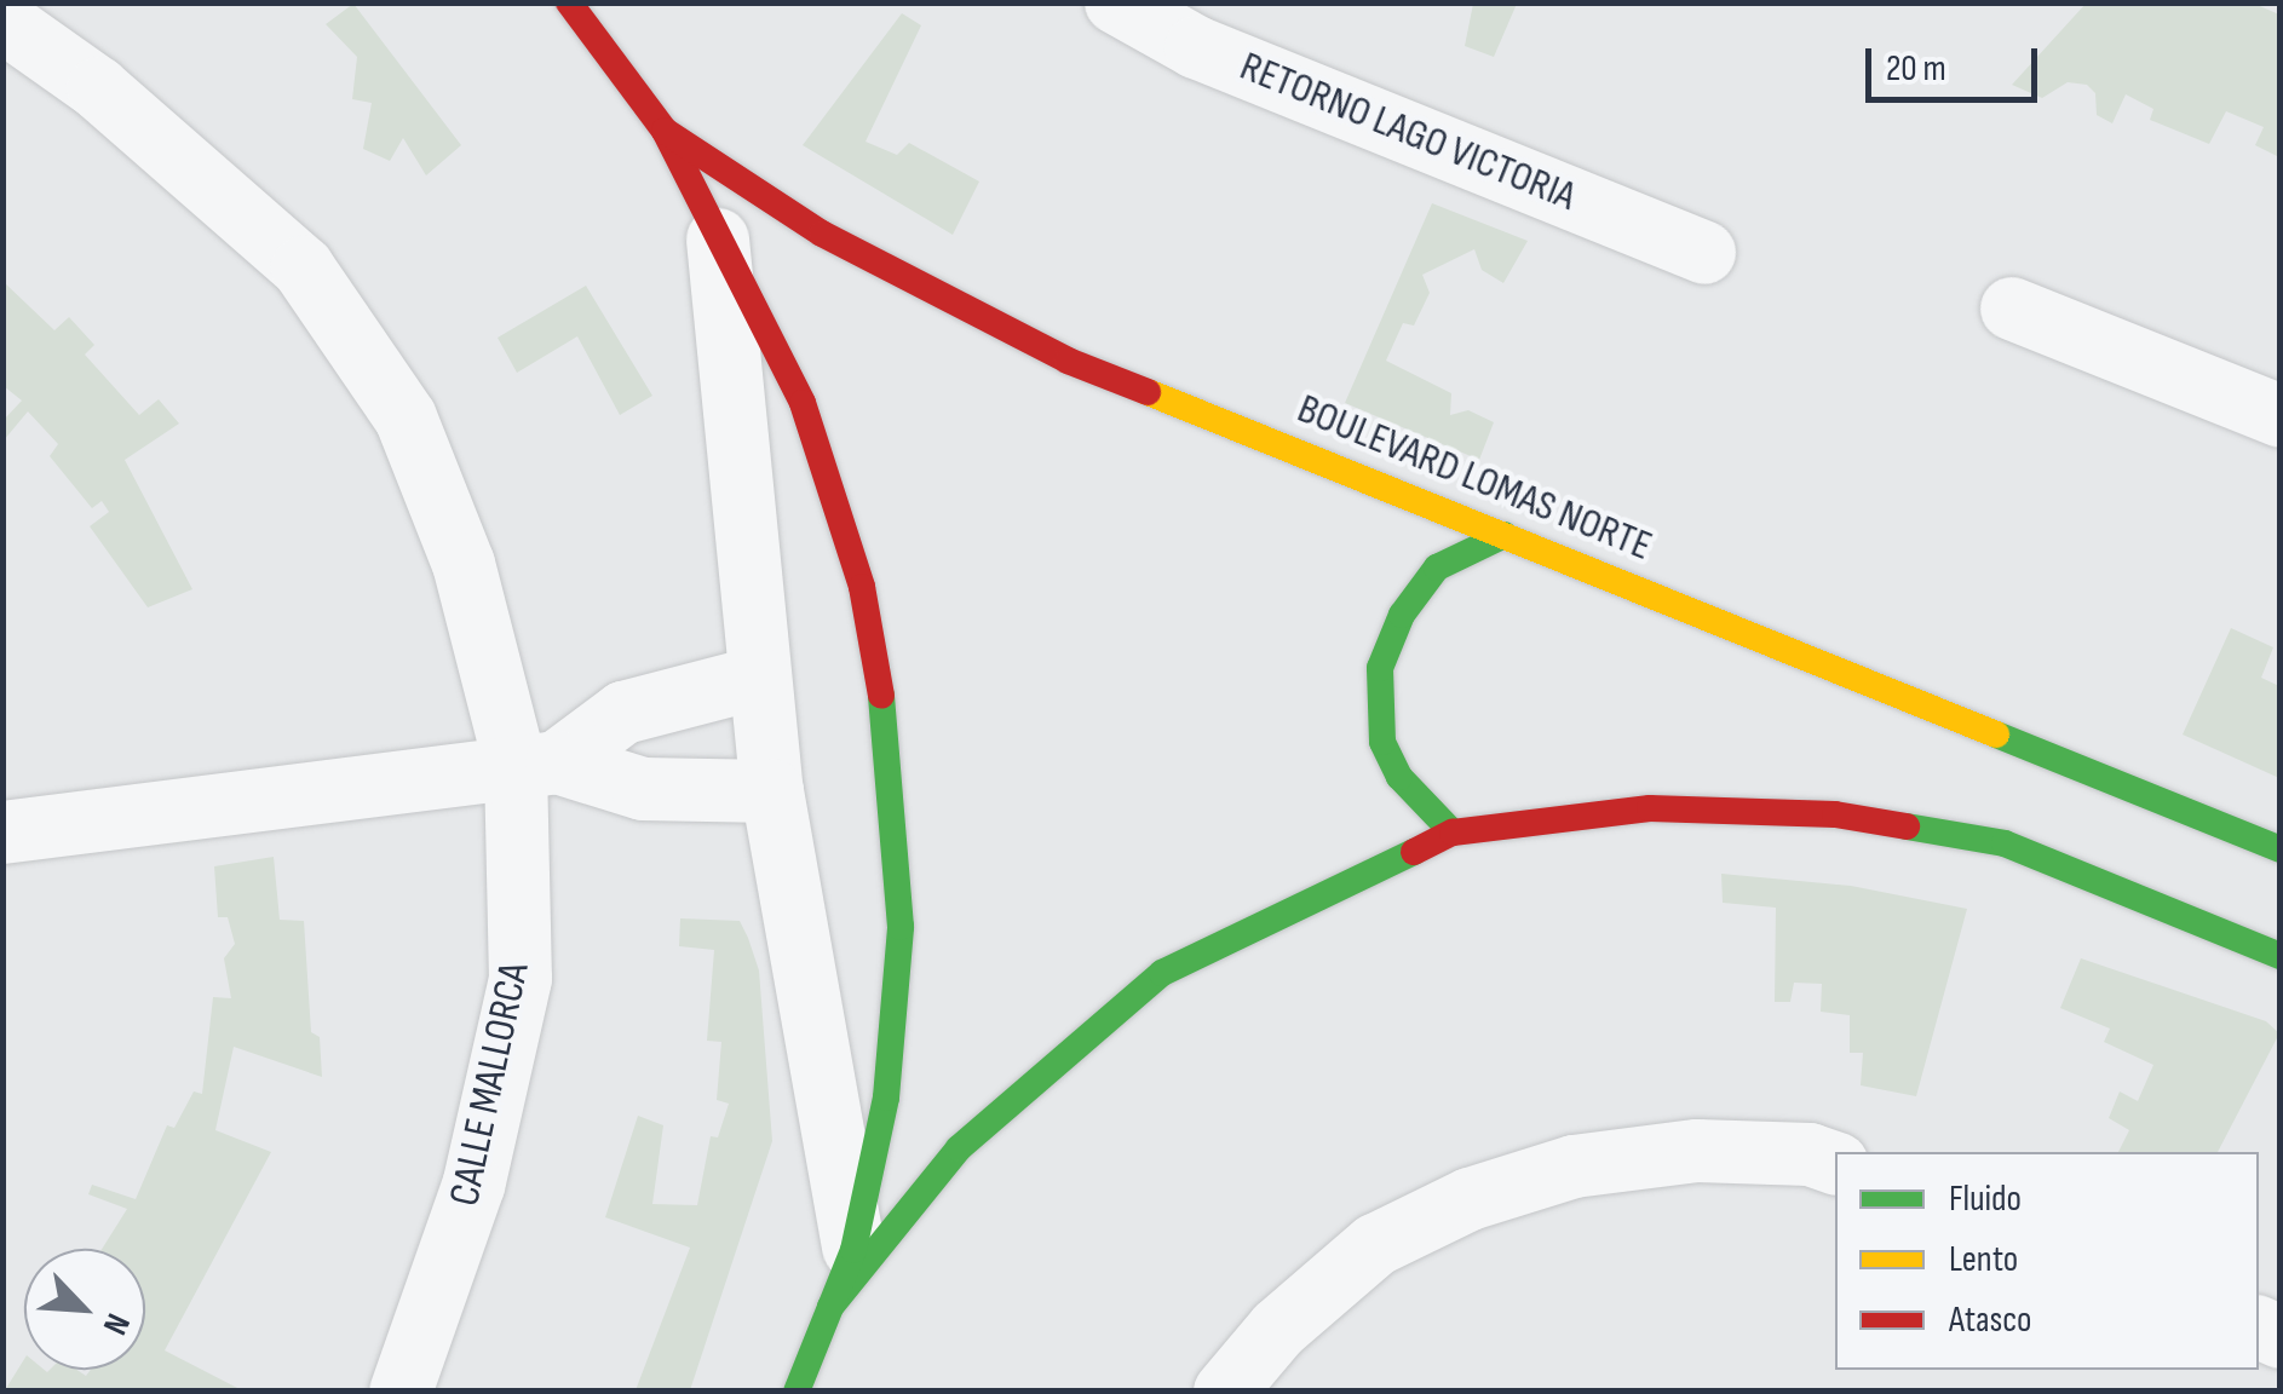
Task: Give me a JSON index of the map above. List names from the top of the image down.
{
  "streets": {
    "street": ["RETORNO LAGO VICTORIA", "BOULEVARD LOMAS NORTE", "CALLE MALLORCA"]
  },
  "legend": ["Fluido", "Lento", "Atasco"],
  "scale_bar": "20 m",
  "north": "bottom right"
}
